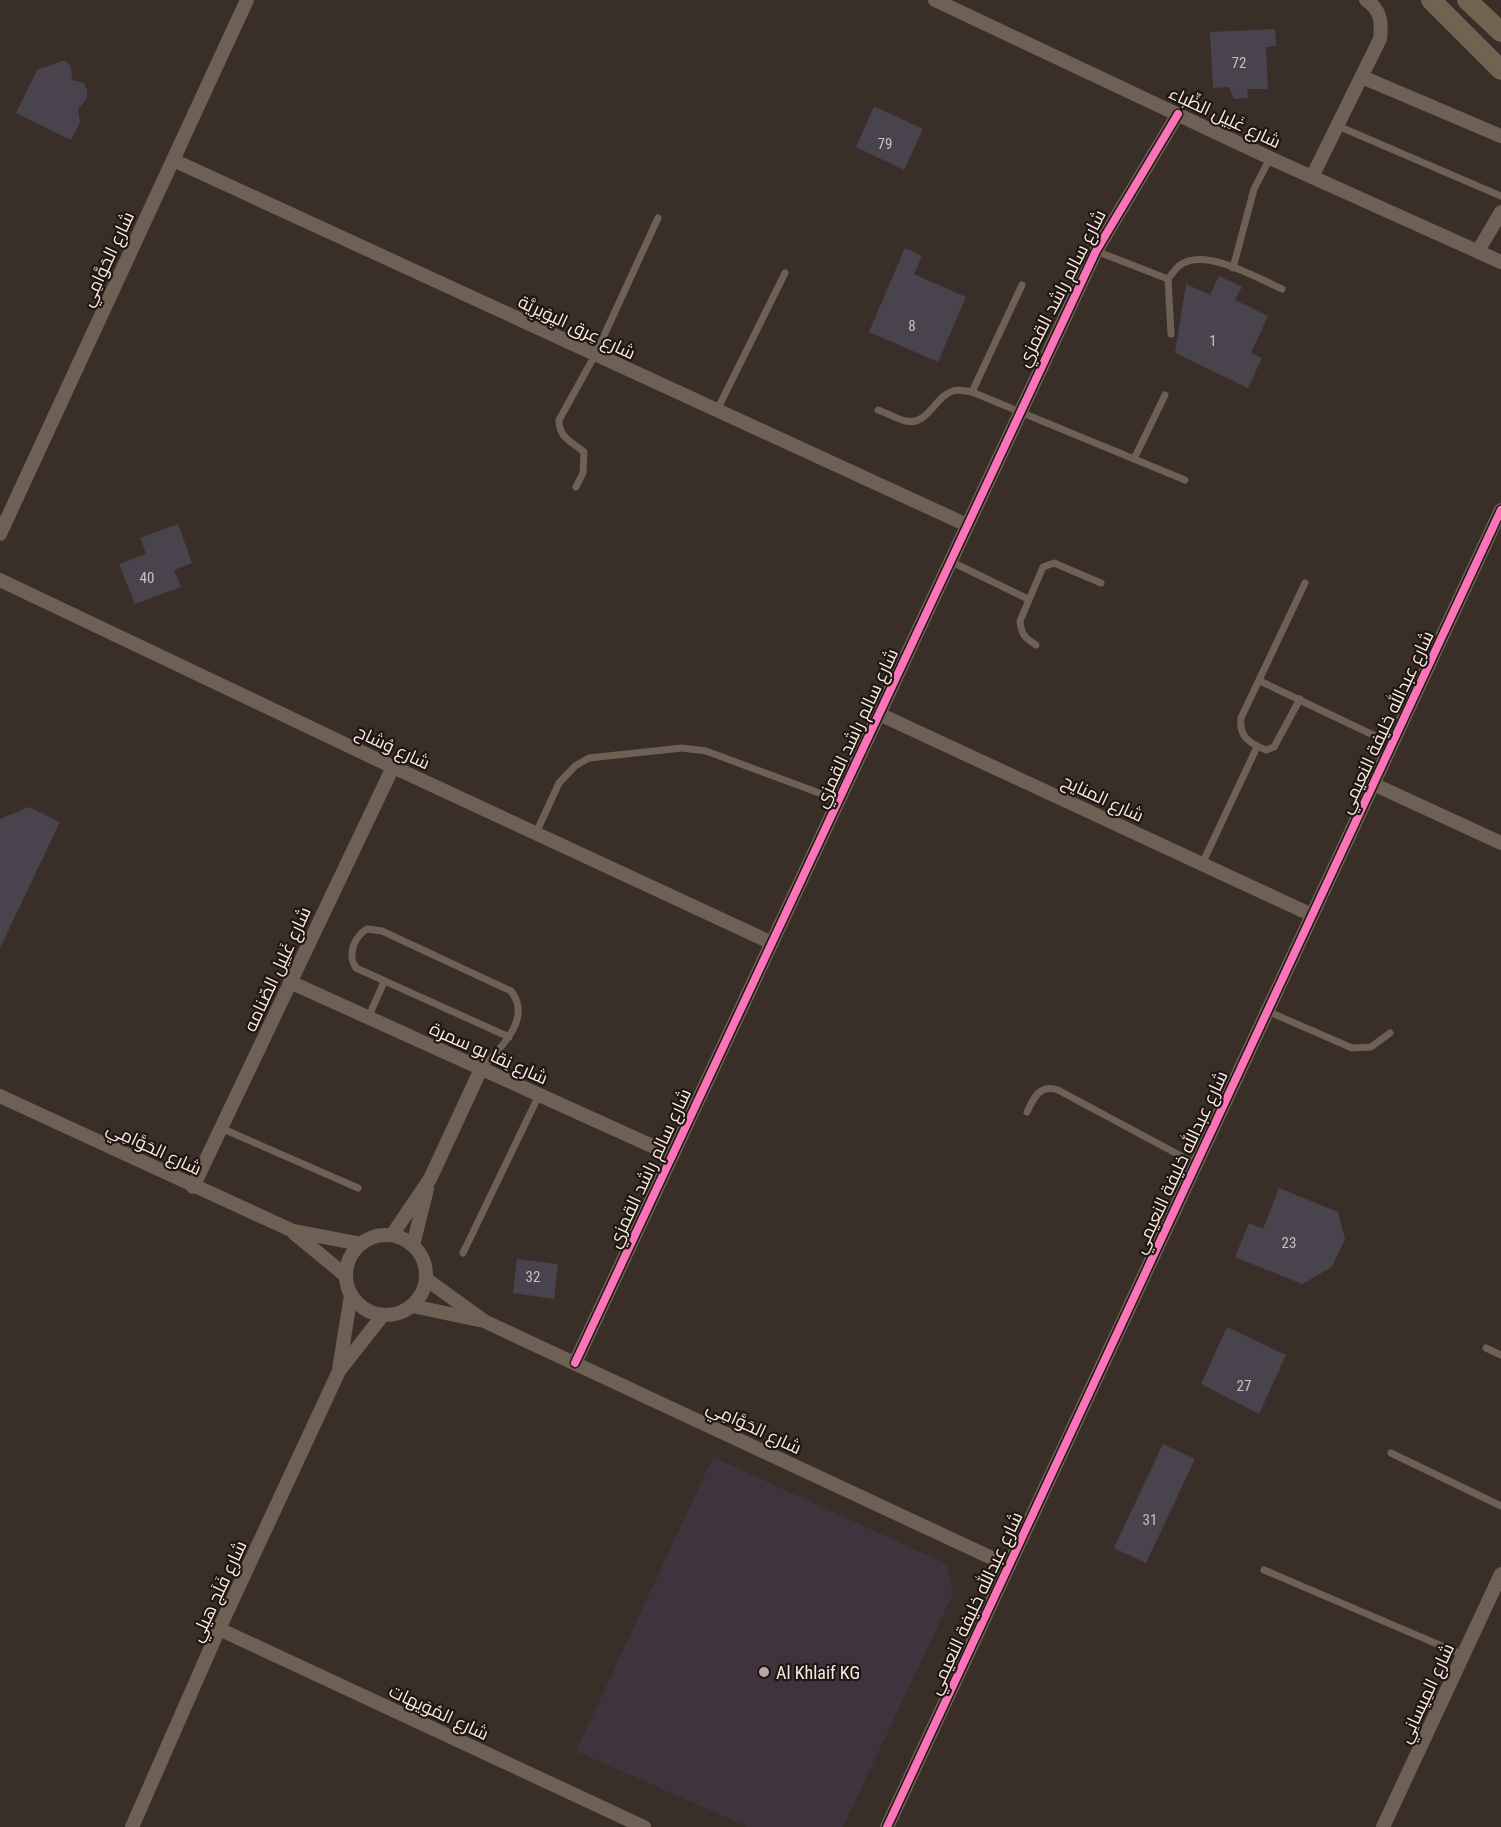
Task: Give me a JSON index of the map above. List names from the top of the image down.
{
  "streets": {
    "street": [
      "شارع غَلِيل الظِّباء",
      "شارع الحَوَّامِي",
      "شارع سالم راشد القمزي",
      "شارع عِرق اليِوَيرِيَّة",
      "شارع عبدالله خليفة النعيمي",
      "شارع وُشاح",
      "شارع المنايح",
      "شارع غَلِيل الصّنامه",
      "شارع نِقا بو سمرة",
      "شارع فَلَج هيلي",
      "شارع المِيسانِي",
      "شارع المُوَيهات"
    ]
  },
  "crossings": [
    ["شارع غَلِيل الظِّباء", "شارع سالم راشد القمزي"],
    ["شارع الحَوَّامِي", "شارع سالم راشد القمزي"],
    ["شارع الحَوَّامِي", "شارع عِرق اليِوَيرِيَّة"],
    ["شارع الحَوَّامِي", "شارع عبدالله خليفة النعيمي"],
    ["شارع الحَوَّامِي", "شارع غَلِيل الصّنامه"],
    ["شارع الحَوَّامِي", "شارع فَلَج هيلي"],
    ["شارع سالم راشد القمزي", "شارع عِرق اليِوَيرِيَّة"],
    ["شارع سالم راشد القمزي", "شارع وُشاح"],
    ["شارع سالم راشد القمزي", "شارع المنايح"],
    ["شارع سالم راشد القمزي", "شارع نِقا بو سمرة"],
    ["شارع عبدالله خليفة النعيمي", "شارع المنايح"],
    ["شارع وُشاح", "شارع غَلِيل الصّنامه"],
    ["شارع غَلِيل الصّنامه", "شارع نِقا بو سمرة"],
    ["شارع فَلَج هيلي", "شارع المُوَيهات"]
  ],
  "places": ["Al Khlaif KG"],
  "house_numbers": [
    "72",
    "79",
    "8",
    "1",
    "40",
    "23",
    "32",
    "27",
    "31"
  ]
}
